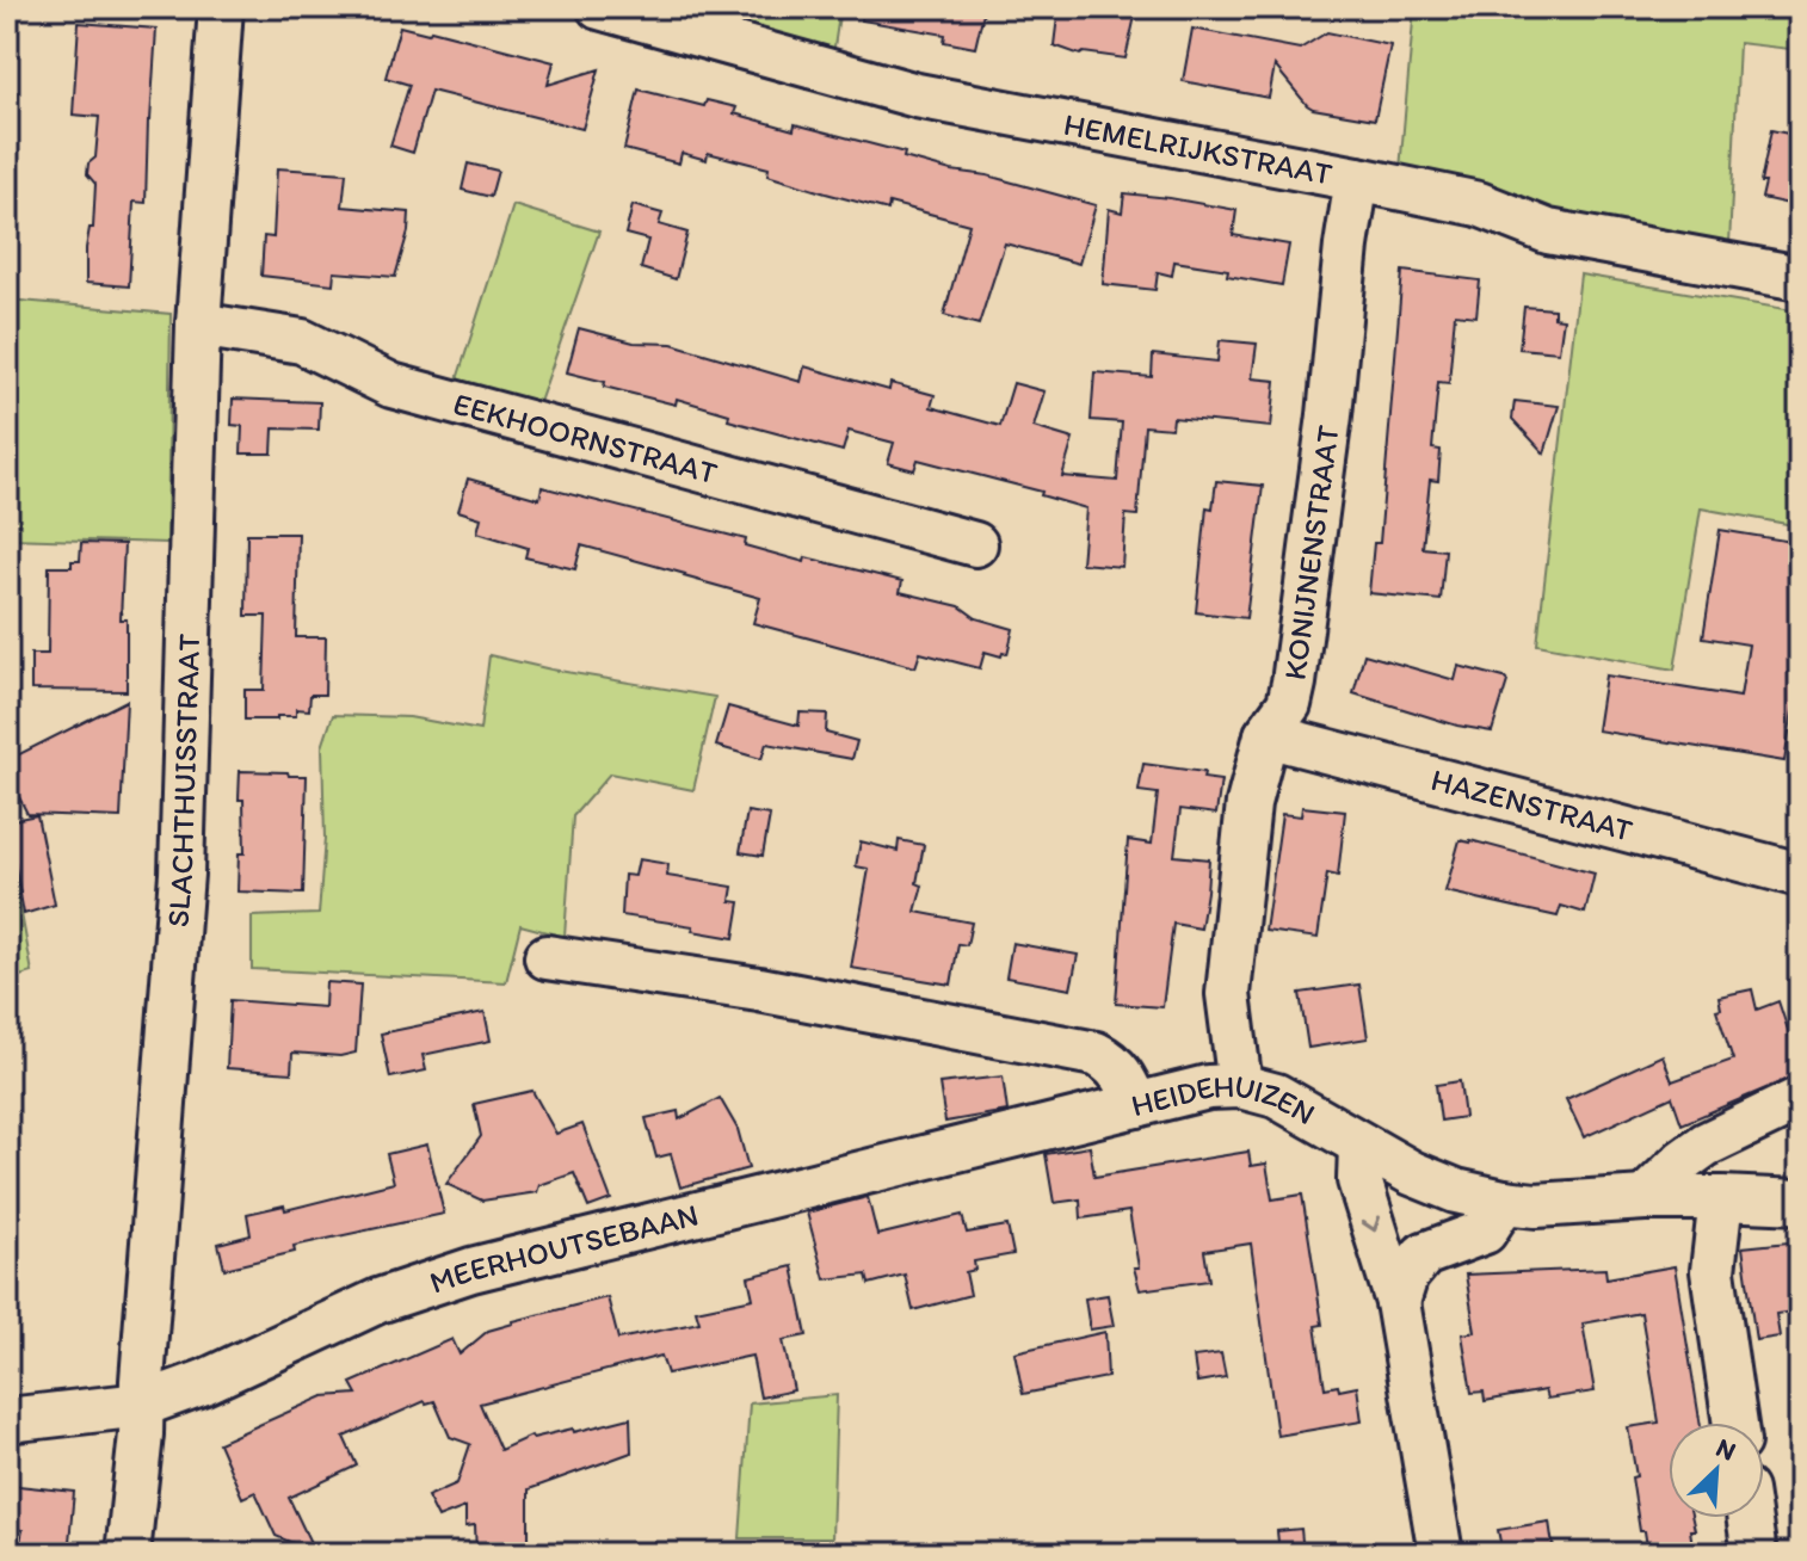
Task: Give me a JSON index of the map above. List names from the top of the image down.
{
  "streets": {
    "street": [
      "HEMELRIJKSTRAAT",
      "EEKHOORNSTRAAT",
      "KONIJNENSTRAAT",
      "SLACHTHUISSTRAAT",
      "HAZENSTRAAT",
      "HEIDEHUIZEN",
      "MEERHOUTSEBAAN"
    ]
  },
  "crossings": [
    ["HEMELRIJKSTRAAT", "KONIJNENSTRAAT"],
    ["EEKHOORNSTRAAT", "SLACHTHUISSTRAAT"],
    ["KONIJNENSTRAAT", "HAZENSTRAAT"],
    ["KONIJNENSTRAAT", "HEIDEHUIZEN"],
    ["SLACHTHUISSTRAAT", "MEERHOUTSEBAAN"],
    ["HEIDEHUIZEN", "MEERHOUTSEBAAN"]
  ],
  "north": "top right"
}
